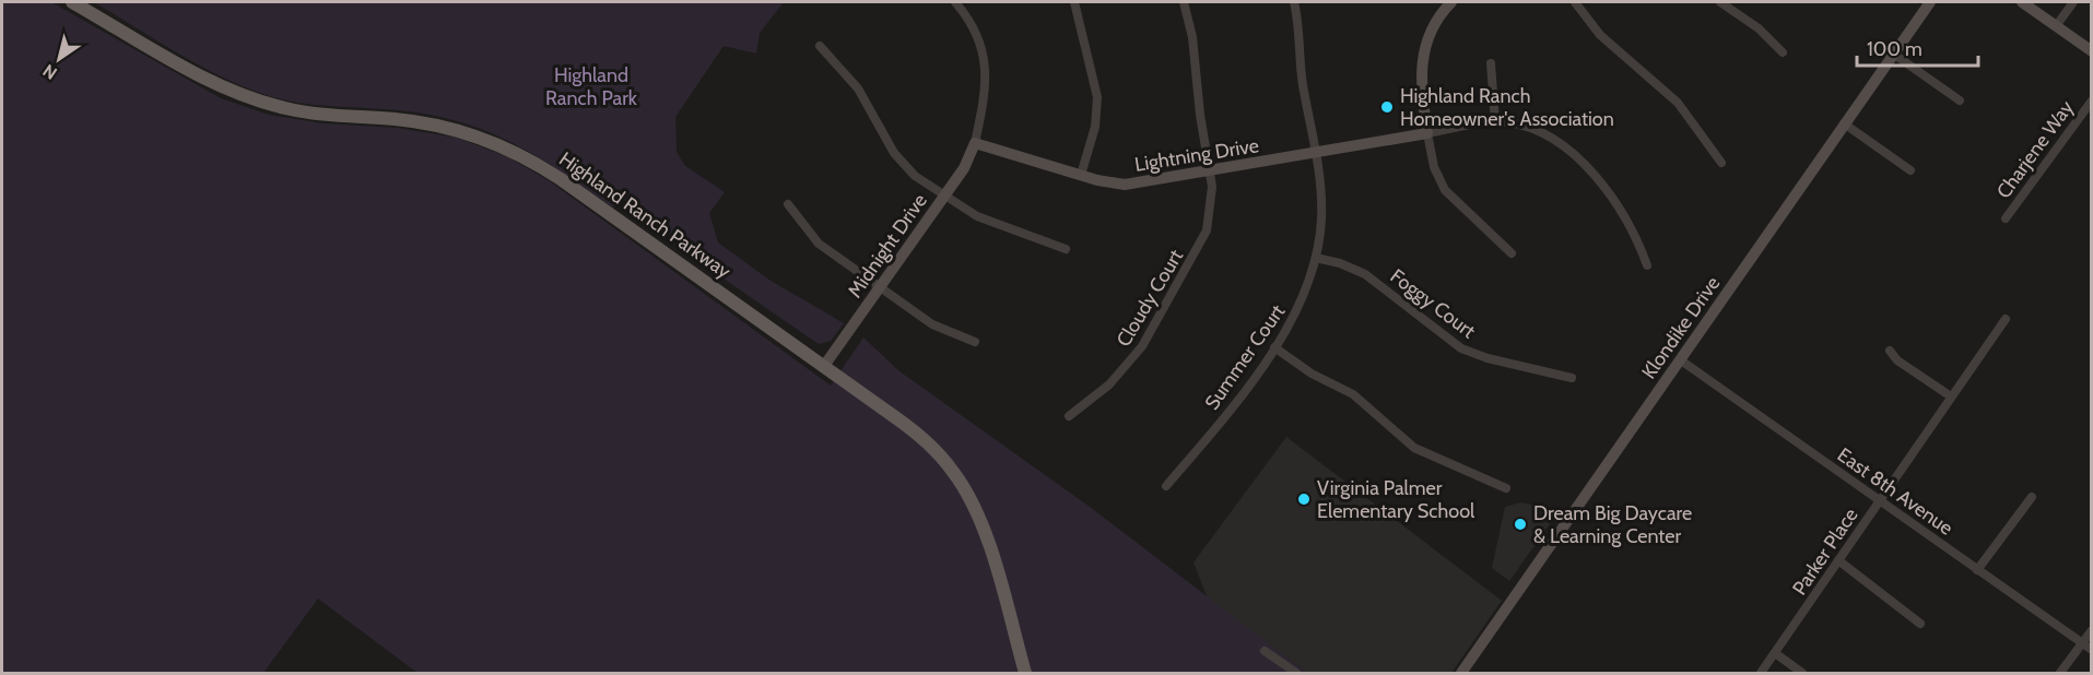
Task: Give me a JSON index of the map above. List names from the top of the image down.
{
  "streets": {
    "main road": [
      "Lightning Drive",
      "Highland Ranch Parkway",
      "Midnight Drive",
      "Klondike Drive"
    ],
    "street": [
      "Charjene Way",
      "Cloudy Court",
      "Foggy Court",
      "Summer Court",
      "East 8th Avenue",
      "Parker Place"
    ]
  },
  "crossings": [
    ["Lightning Drive", "Midnight Drive"],
    ["Lightning Drive", "Cloudy Court"],
    ["Lightning Drive", "Summer Court"],
    ["Highland Ranch Parkway", "Midnight Drive"],
    ["Foggy Court", "Summer Court"],
    ["Klondike Drive", "East 8th Avenue"],
    ["East 8th Avenue", "Parker Place"]
  ],
  "parks": ["Highland Ranch Park"],
  "places": ["Highland Ranch Homeowner's Association", "Virginia Palmer Elementary School", "Dream Big Daycare & Learning Center"],
  "scale_bar": "100 m",
  "north": "bottom left"
}
